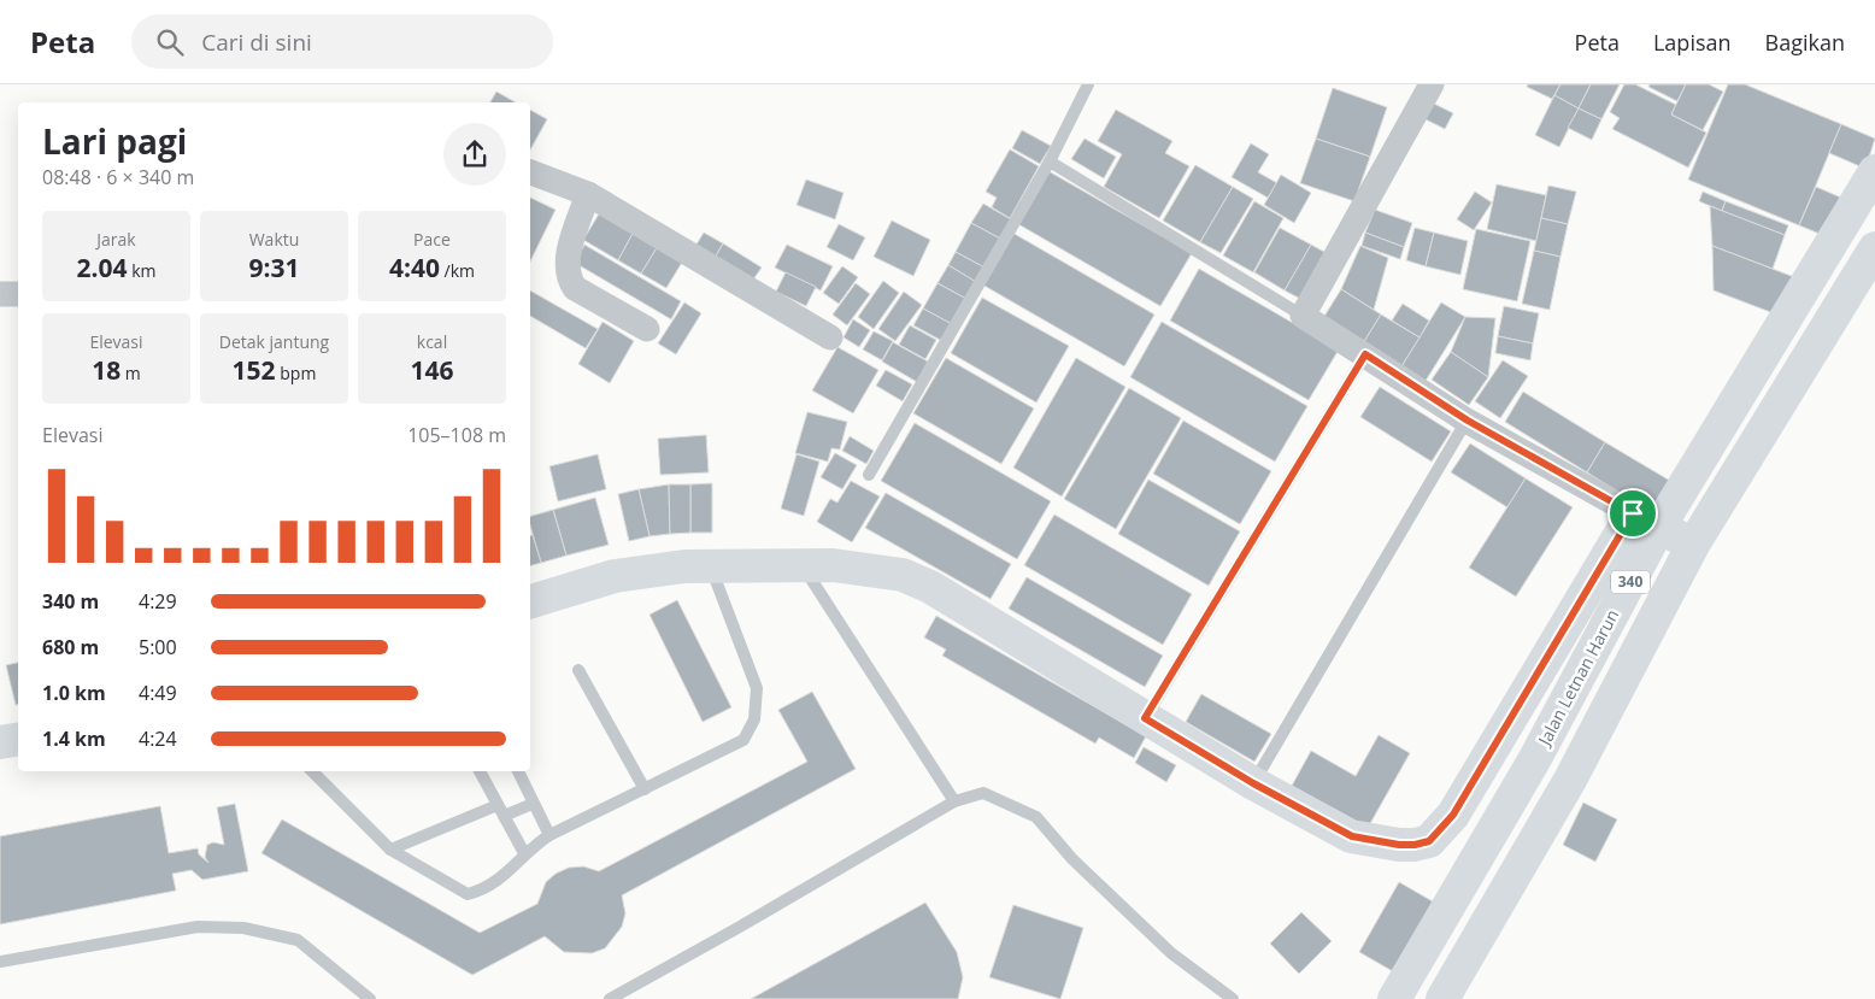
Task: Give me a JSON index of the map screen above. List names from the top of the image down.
{
  "streets": {
    "main road": ["340", "Jalan Letnan Harun"]
  },
  "page": {
    "header": "Peta",
    "search": "Cari di sini",
    "nav": ["Peta", "Lapisan", "Bagikan"],
    "heading": ["Lari pagi", "08:48 · 6 × 340 m"],
    "stats": [
      ["Jarak", "2.04 km"],
      ["Waktu", "9:31"],
      ["Pace", "4:40 /km"],
      ["Elevasi", "18 m"],
      ["Detak jantung", "152 bpm"],
      ["kcal", "146"]
    ],
    "chart": ["Elevasi", "105–108 m"],
    "list": [
      {
        "name": "340 m",
        "note": "4:29"
      },
      {
        "name": "680 m",
        "note": "5:00"
      },
      {
        "name": "1.0 km",
        "note": "4:49"
      },
      {
        "name": "1.4 km",
        "note": "4:24"
      }
    ]
  }
}
